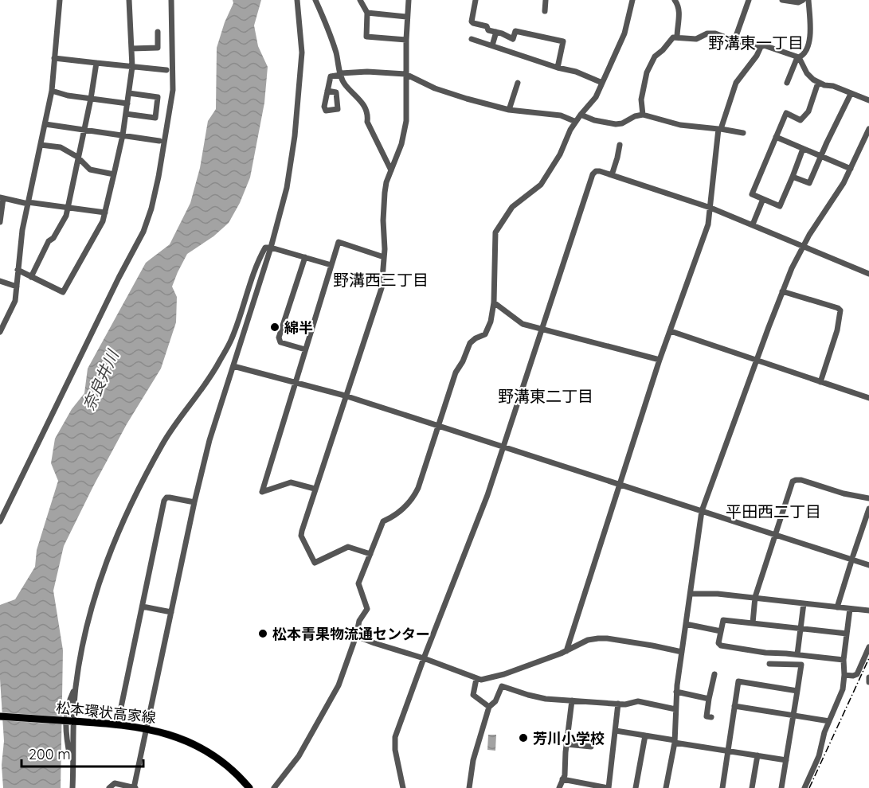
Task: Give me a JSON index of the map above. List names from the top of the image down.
{
  "streets": {
    "main road": ["松本環状高家線"]
  },
  "districts": [
    "野溝東一丁目",
    "野溝西三丁目",
    "野溝東二丁目",
    "平田西二丁目"
  ],
  "water": ["奈良井川"],
  "places": ["綿半", "松本青果物流通センター", "芳川小学校"],
  "scale_bar": "200 m"
}
